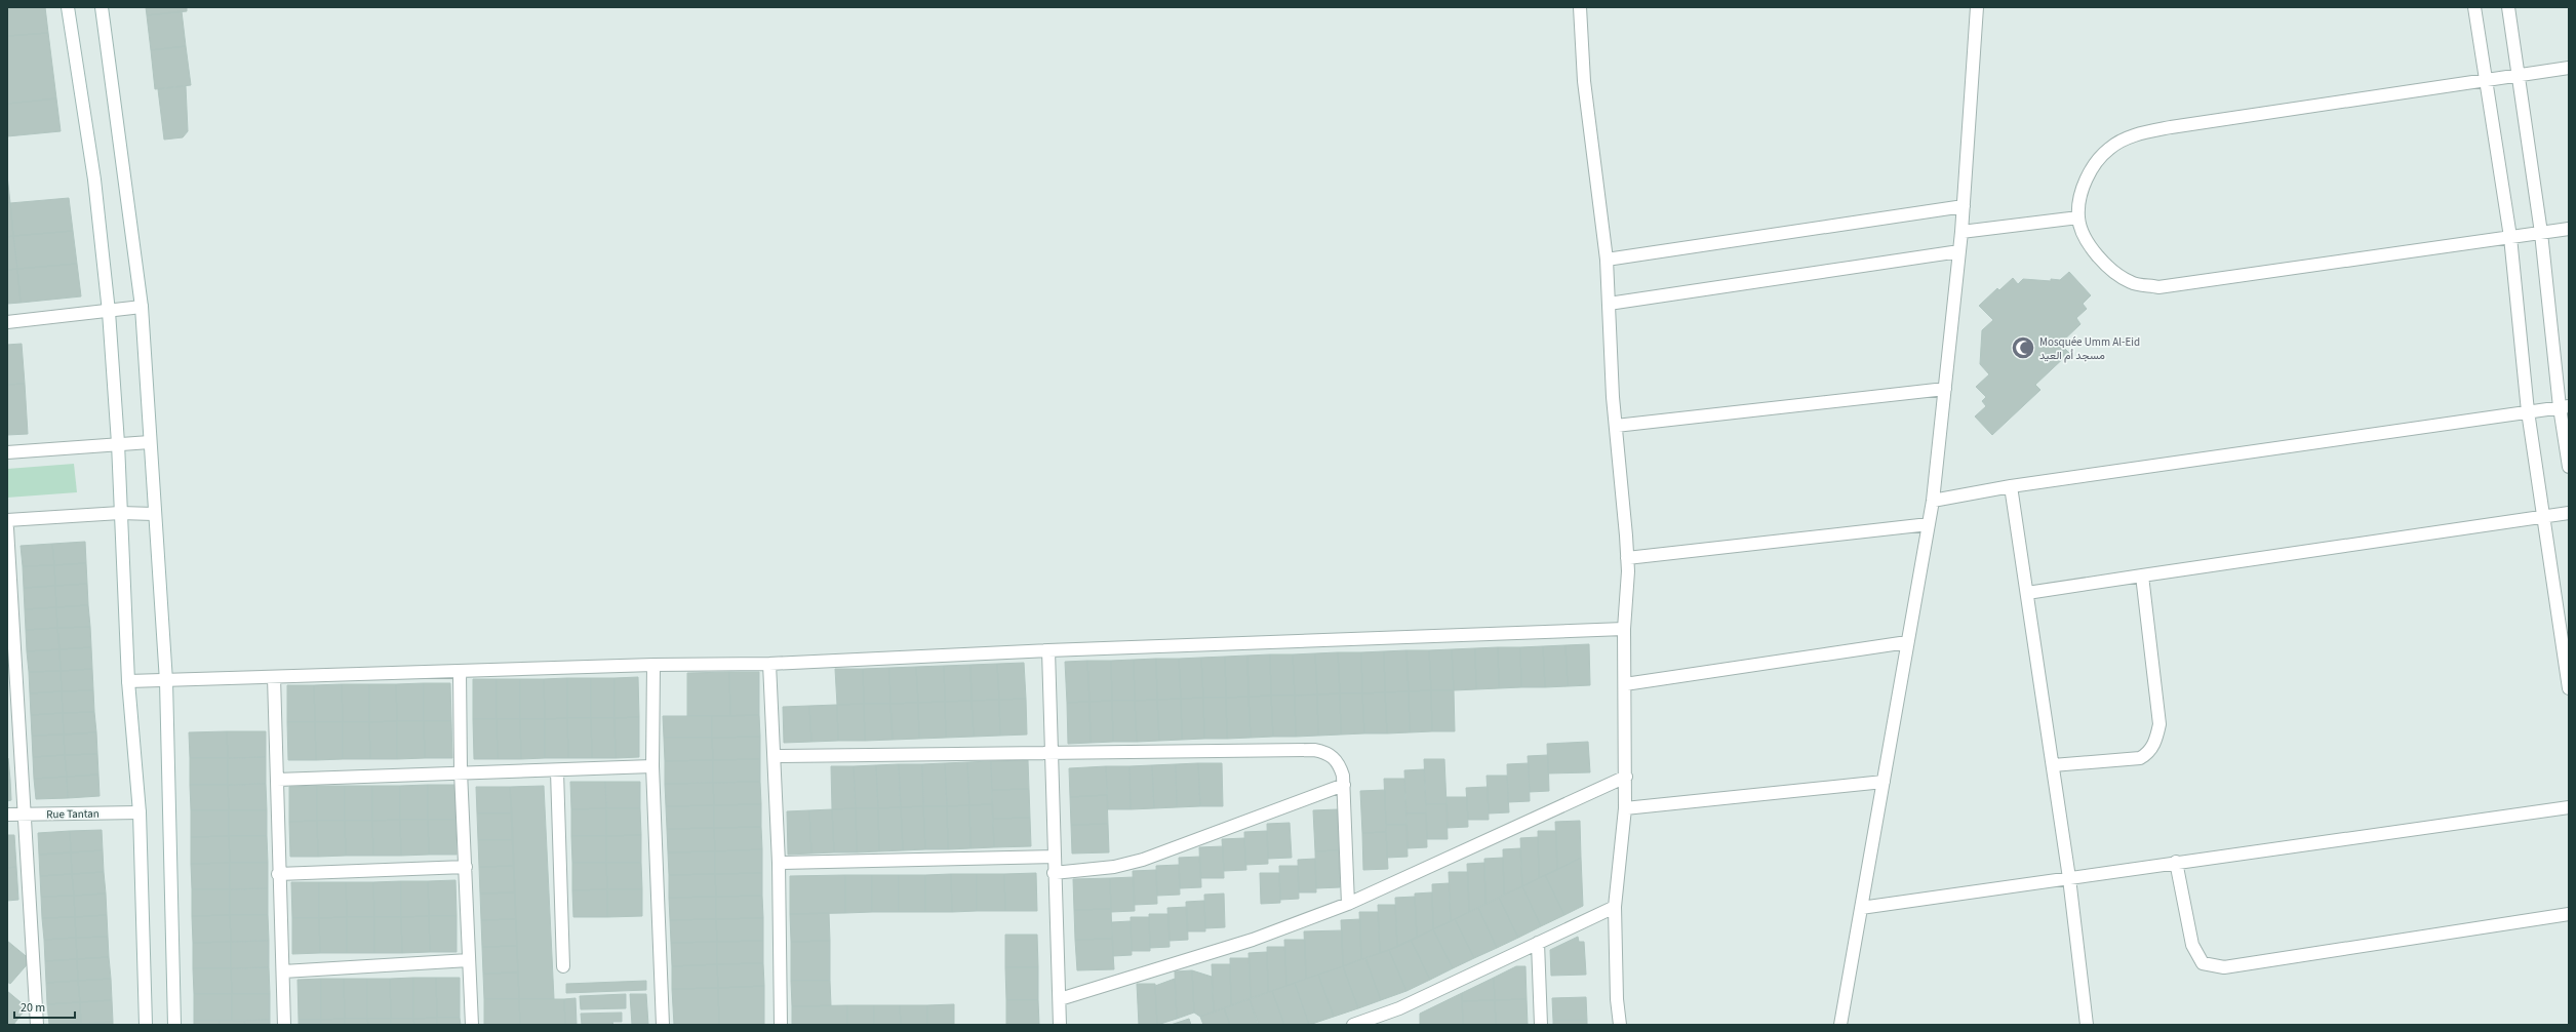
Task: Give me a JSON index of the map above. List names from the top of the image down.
{
  "streets": {
    "street": ["Rue Tantan"]
  },
  "places": {
    "mosque": ["Mosquée Umm Al-Eid مسجد أم العيد"]
  },
  "scale_bar": "20 m"
}
